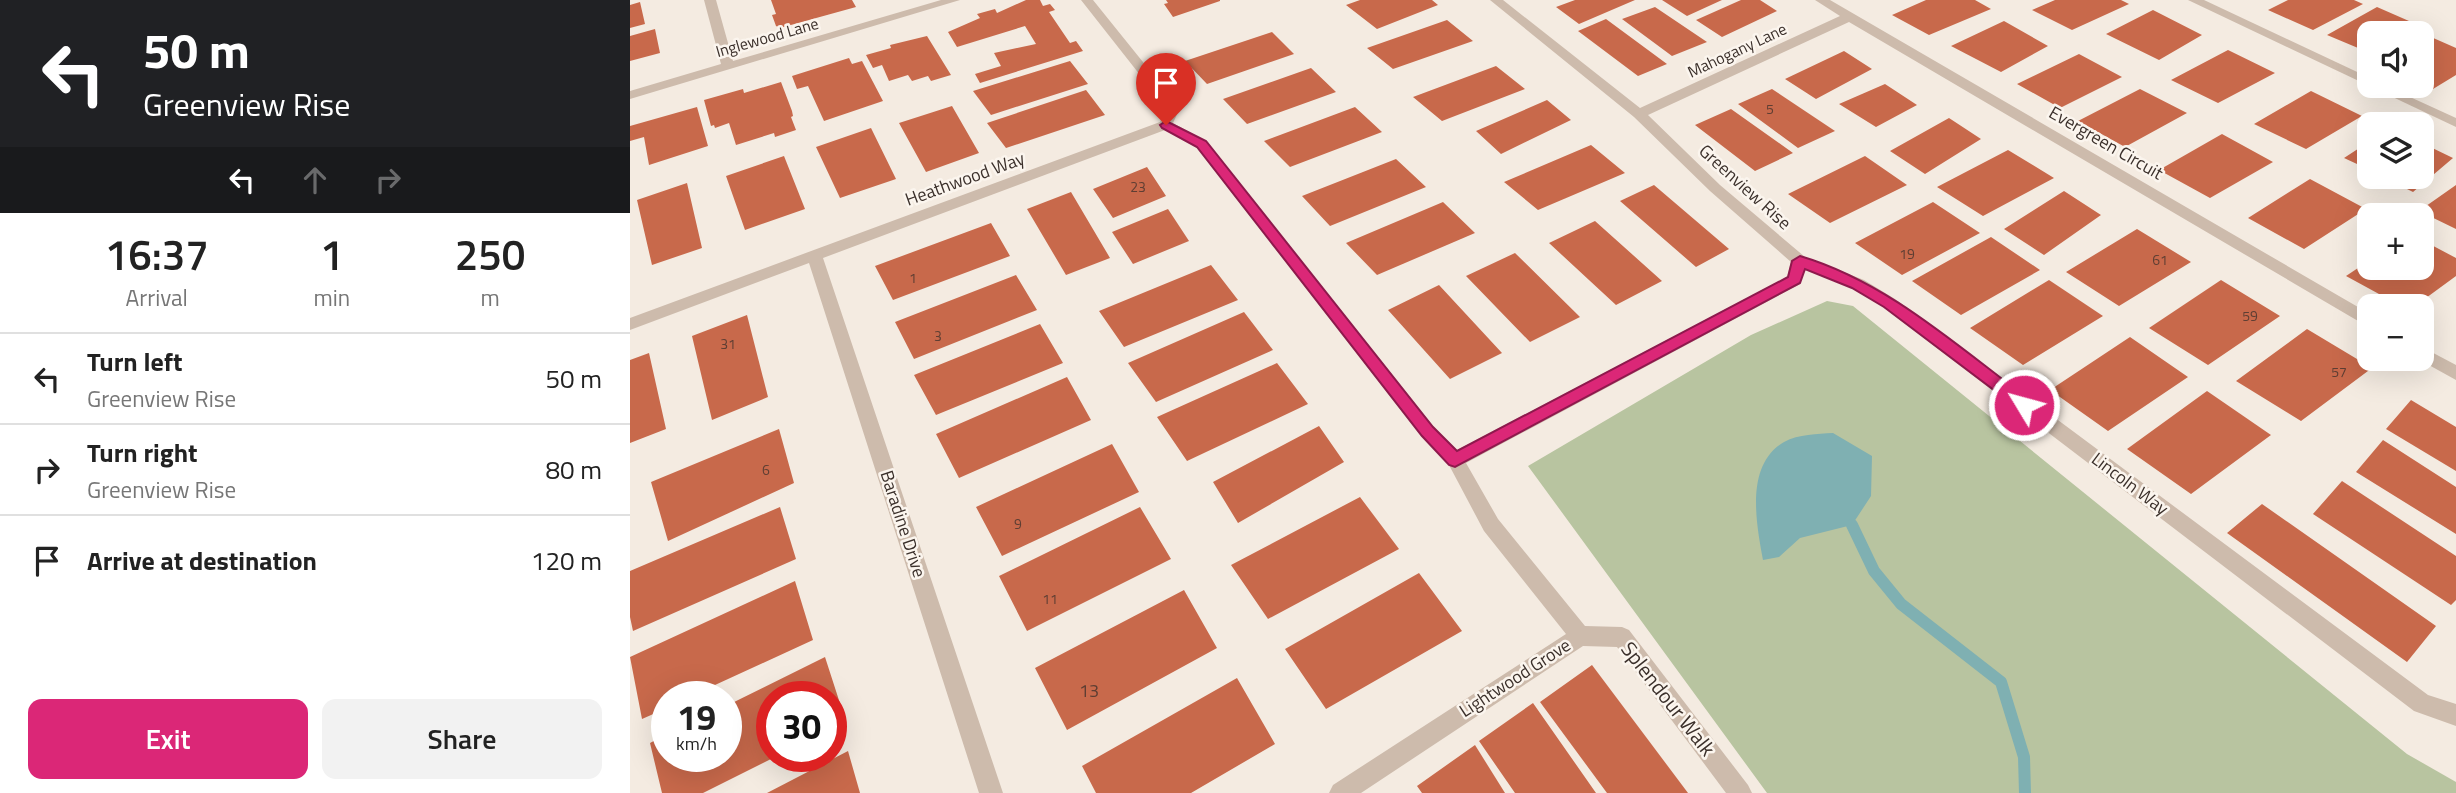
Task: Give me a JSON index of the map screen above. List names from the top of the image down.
{
  "streets": {
    "street": [
      "Inglewood Lane",
      "Mahogany Lane",
      "Evergreen Circuit",
      "Heathwood Way",
      "Greenview Rise",
      "Lincoln Way",
      "Baradine Drive",
      "Lightwood Grove",
      "Splendour Walk"
    ]
  },
  "crossings": [
    ["Mahogany Lane", "Evergreen Circuit"],
    ["Mahogany Lane", "Greenview Rise"],
    ["Heathwood Way", "Baradine Drive"],
    ["Greenview Rise", "Lincoln Way"],
    ["Lightwood Grove", "Splendour Walk"]
  ],
  "house_numbers": [
    "5",
    "23",
    "19",
    "61",
    "1",
    "59",
    "3",
    "31",
    "57",
    "6",
    "9",
    "11",
    "13"
  ],
  "page": {
    "turn": ["50 m", "Greenview Rise"],
    "map_buttons": ["+", "−"],
    "eta": [
      "16:37",
      "Arrival",
      "1",
      "min",
      "250",
      "m"
    ],
    "list": [
      {
        "name": "Turn left",
        "note": "Greenview Rise",
        "value": "50 m"
      },
      {
        "name": "Turn right",
        "note": "Greenview Rise",
        "value": "80 m"
      },
      {
        "name": "Arrive at destination",
        "value": "120 m"
      }
    ],
    "speed": "19 km/h",
    "limit": "30",
    "buttons": ["Exit", "Share"]
  }
}
